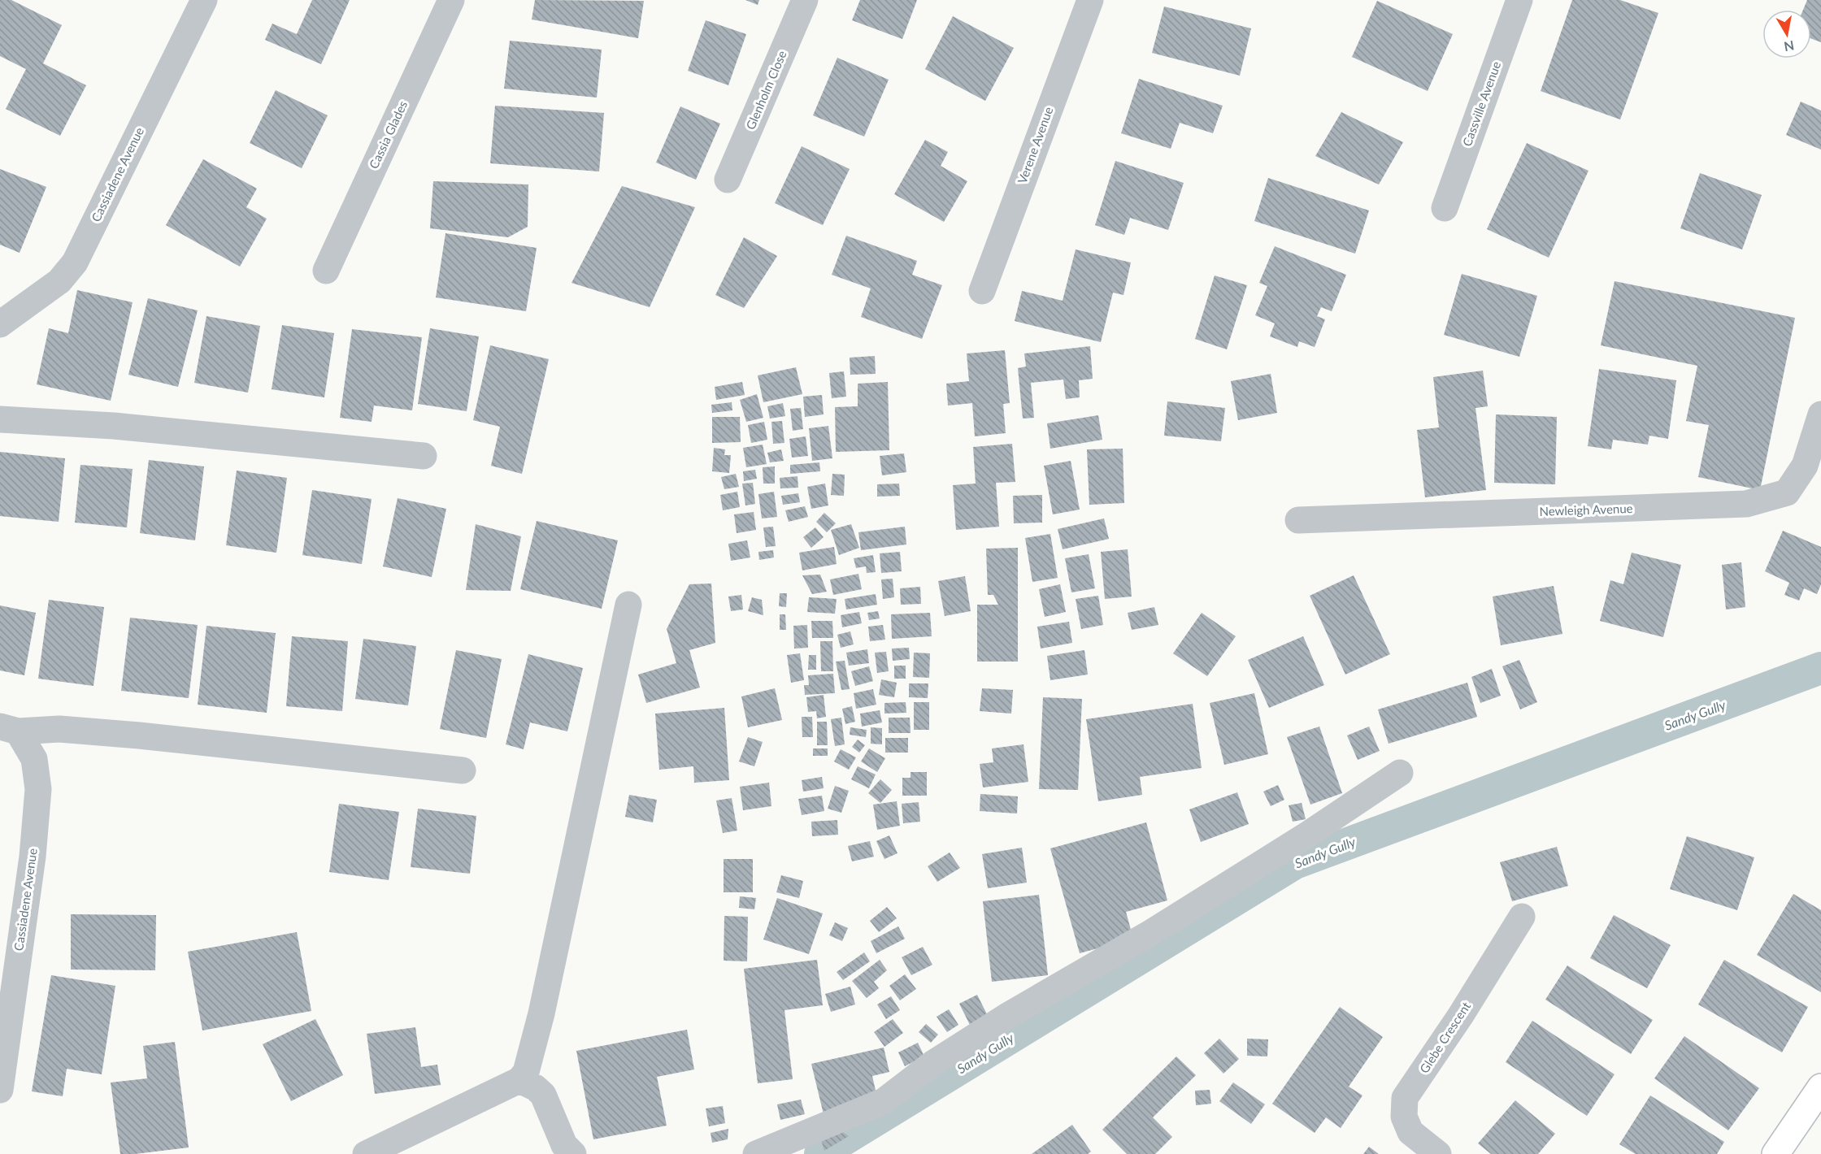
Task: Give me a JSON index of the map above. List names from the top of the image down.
{
  "streets": {
    "street": [
      "Glenholm Close",
      "Cassville Avenue",
      "Cassia Glades",
      "Verene Avenue",
      "Cassiadene Avenue",
      "Newleigh Avenue",
      "Glebe Crescent"
    ]
  },
  "water": ["Sandy Gully"],
  "north": "bottom"
}
